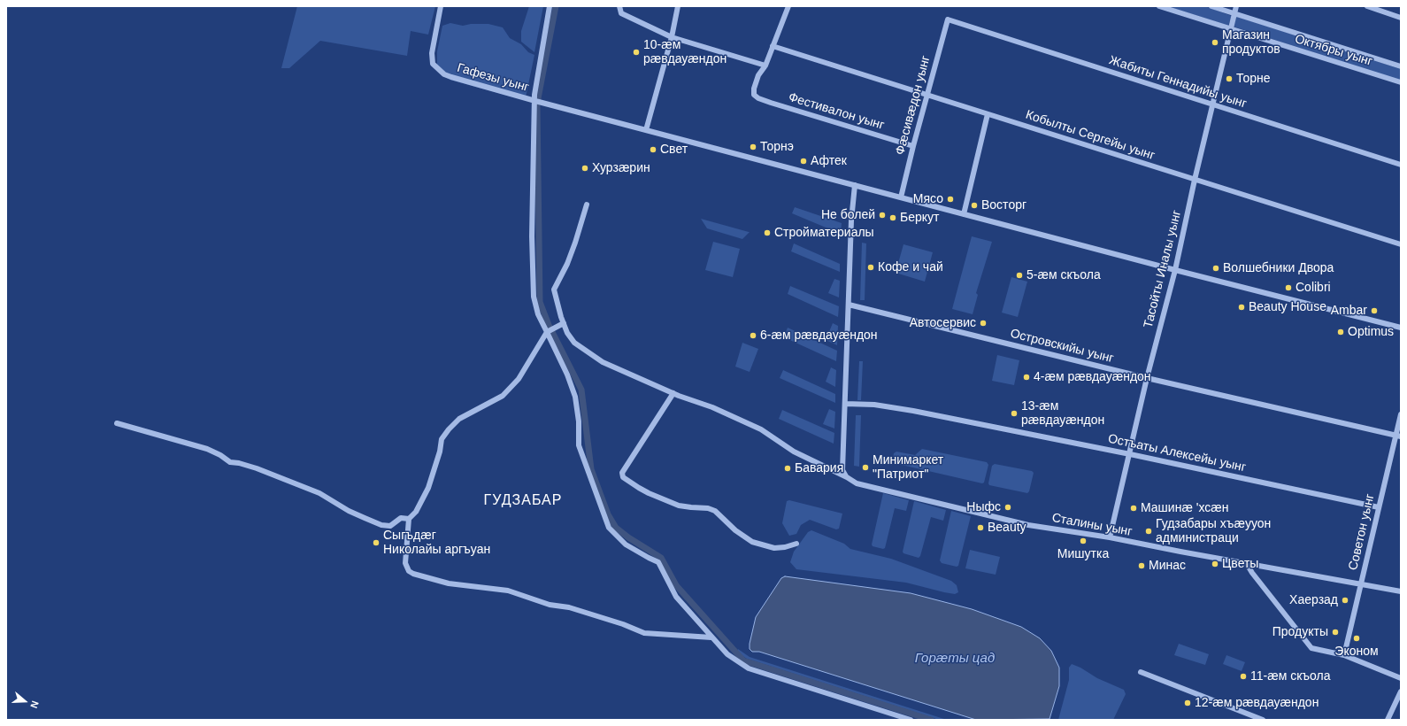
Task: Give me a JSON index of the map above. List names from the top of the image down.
{
  "streets": {
    "street": [
      "Октябры уынг",
      "Гафезы уынг",
      "Жабиты Геннадийы уынг",
      "Фæсивæдон уынг",
      "Фестивалон уынг",
      "Кобылты Сергейы уынг",
      "Тасойты Иналы уынг",
      "Островскийы уынг",
      "Остъаты Алексейы уынг",
      "Сталины уынг",
      "Советон уынг"
    ]
  },
  "crossings": [
    ["Октябры уынг", "Тасойты Иналы уынг"],
    ["Жабиты Геннадийы уынг", "Фæсивæдон уынг"],
    ["Жабиты Геннадийы уынг", "Тасойты Иналы уынг"],
    ["Фæсивæдон уынг", "Фестивалон уынг"],
    ["Фæсивæдон уынг", "Кобылты Сергейы уынг"],
    ["Кобылты Сергейы уынг", "Тасойты Иналы уынг"],
    ["Тасойты Иналы уынг", "Островскийы уынг"],
    ["Тасойты Иналы уынг", "Остъаты Алексейы уынг"],
    ["Тасойты Иналы уынг", "Сталины уынг"],
    ["Островскийы уынг", "Советон уынг"],
    ["Остъаты Алексейы уынг", "Советон уынг"],
    ["Сталины уынг", "Советон уынг"]
  ],
  "districts": ["ГУДЗАБАР"],
  "water": ["Горӕты цад"],
  "places": [
    "Магазин продуктов",
    "10-æм рӕвдауӕндон",
    "Торне",
    "Торнэ",
    "Свет",
    "Афтек",
    "Хурзæрин",
    "Мясо",
    "Восторг",
    "Не болей",
    "Беркут",
    "Стройматериалы",
    "Кофе и чай",
    "Волшебники Двора",
    "5-æм скъола",
    "Colibri",
    "Beauty House",
    "Ambar",
    "Автосервис",
    "Optimus",
    "6-æм рӕвдауӕндон",
    "4-æм рӕвдауӕндон",
    "13-æм рӕвдауӕндон",
    "Минимаркет \"Патриот\"",
    "Бавария",
    "Ныфс",
    "Машинæ 'хсæн",
    "Beauty",
    "Гудзабары хъæууон администраци",
    "Мишутка",
    "Сыгъдæг Николайы аргъуан",
    "Цветы",
    "Минас",
    "Хаерзад",
    "Продукты",
    "Эконом",
    "11-æм скъола",
    "12-æм рӕвдауӕндон"
  ],
  "north": "right"
}
